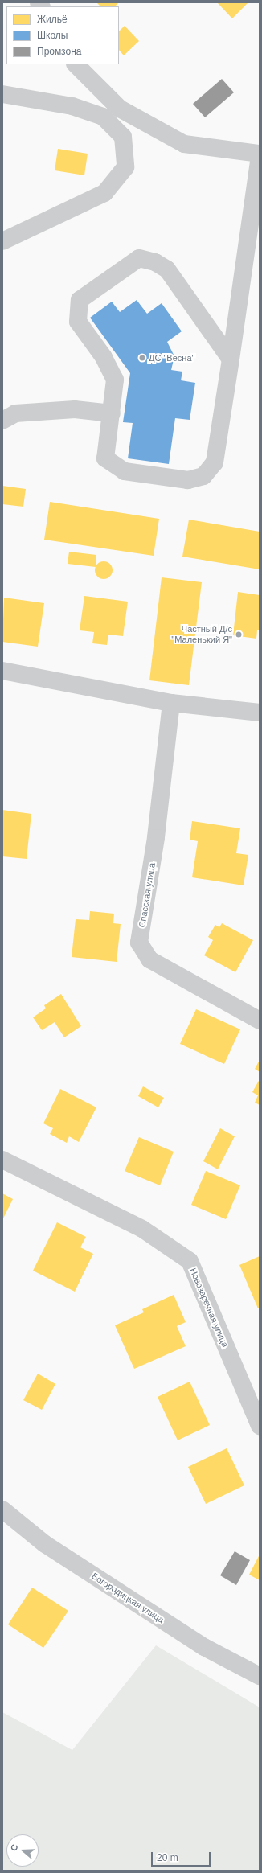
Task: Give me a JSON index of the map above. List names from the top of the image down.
{
  "streets": {
    "street": ["Спасская улица", "Новозаречная улица", "Богородицкая улица"]
  },
  "places": ["ДС \"Весна\"", "Частный Д/с \"Маленький Я\""],
  "legend": ["Жильё", "Школы", "Промзона"],
  "scale_bar": "20 m",
  "north": "left"
}
